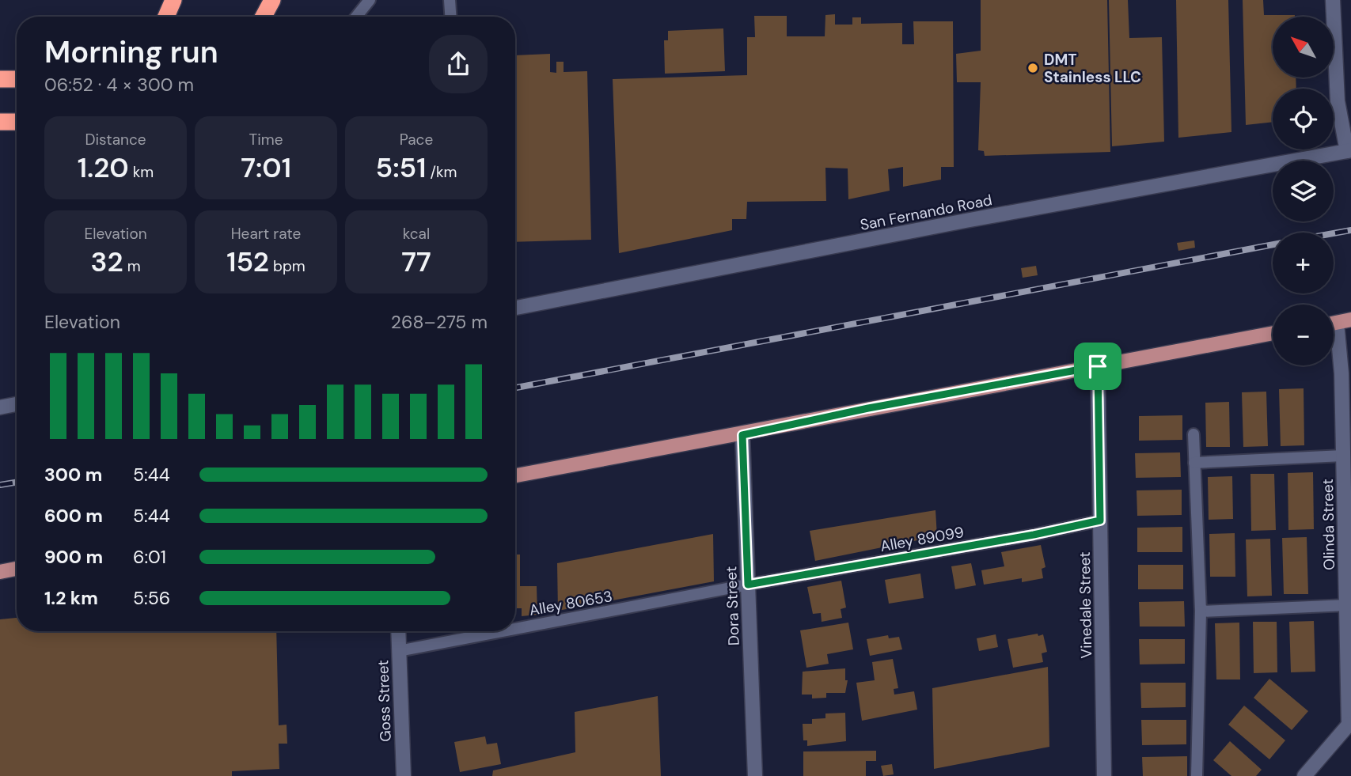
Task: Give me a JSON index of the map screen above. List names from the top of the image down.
{
  "streets": {
    "street": [
      "San Fernando Road",
      "Olinda Street",
      "Vinedale Street",
      "Dora Street",
      "Goss Street"
    ],
    "lane": ["Alley 89099", "Alley 80653"]
  },
  "crossings": [
    ["Alley 89099", "Alley 80653"],
    ["Alley 89099", "Vinedale Street"],
    ["Alley 89099", "Dora Street"],
    ["Alley 80653", "Dora Street"],
    ["Alley 80653", "Goss Street"]
  ],
  "places": ["DMT Stainless LLC"],
  "north": "top left",
  "page": {
    "map_buttons": ["+", "−"],
    "heading": ["Morning run", "06:52 · 4 × 300 m"],
    "stats": [
      ["Distance", "1.20 km"],
      ["Time", "7:01"],
      ["Pace", "5:51 /km"],
      ["Elevation", "32 m"],
      ["Heart rate", "152 bpm"],
      ["kcal", "77"]
    ],
    "chart": ["Elevation", "268–275 m"],
    "list": [
      {
        "name": "300 m",
        "note": "5:44"
      },
      {
        "name": "600 m",
        "note": "5:44"
      },
      {
        "name": "900 m",
        "note": "6:01"
      },
      {
        "name": "1.2 km",
        "note": "5:56"
      }
    ]
  }
}
